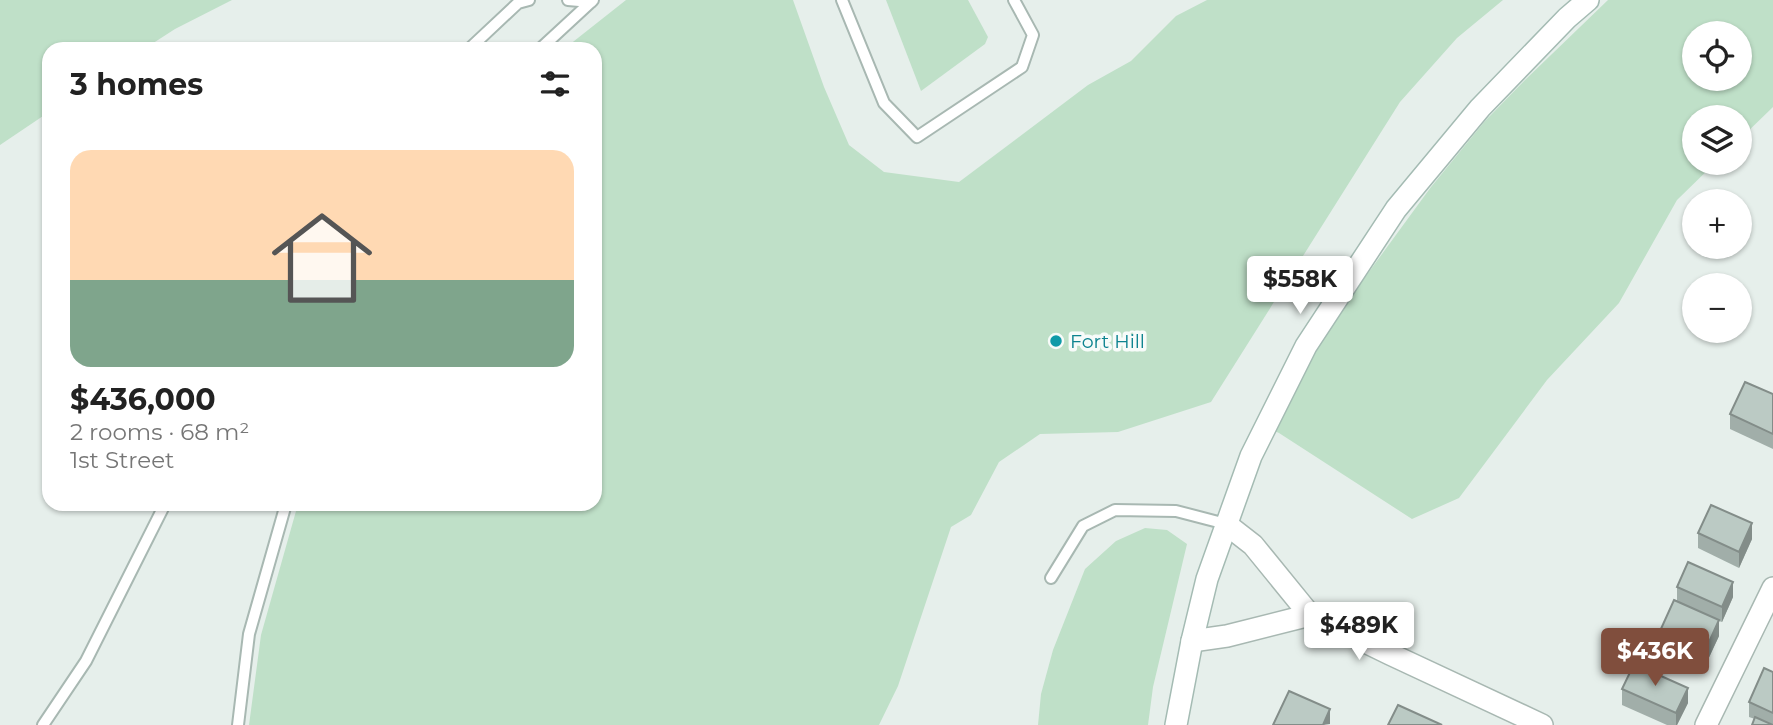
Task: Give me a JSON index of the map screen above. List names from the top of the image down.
{
  "places": ["Fort Hill"],
  "page": {
    "map_buttons": ["+", "−"],
    "heading": "3 homes",
    "list": [
      {
        "name": "$436,000",
        "note": "2 rooms · 68 m² · 1st Street"
      }
    ],
    "price": ["$558K", "$489K", "$436K"]
  }
}
